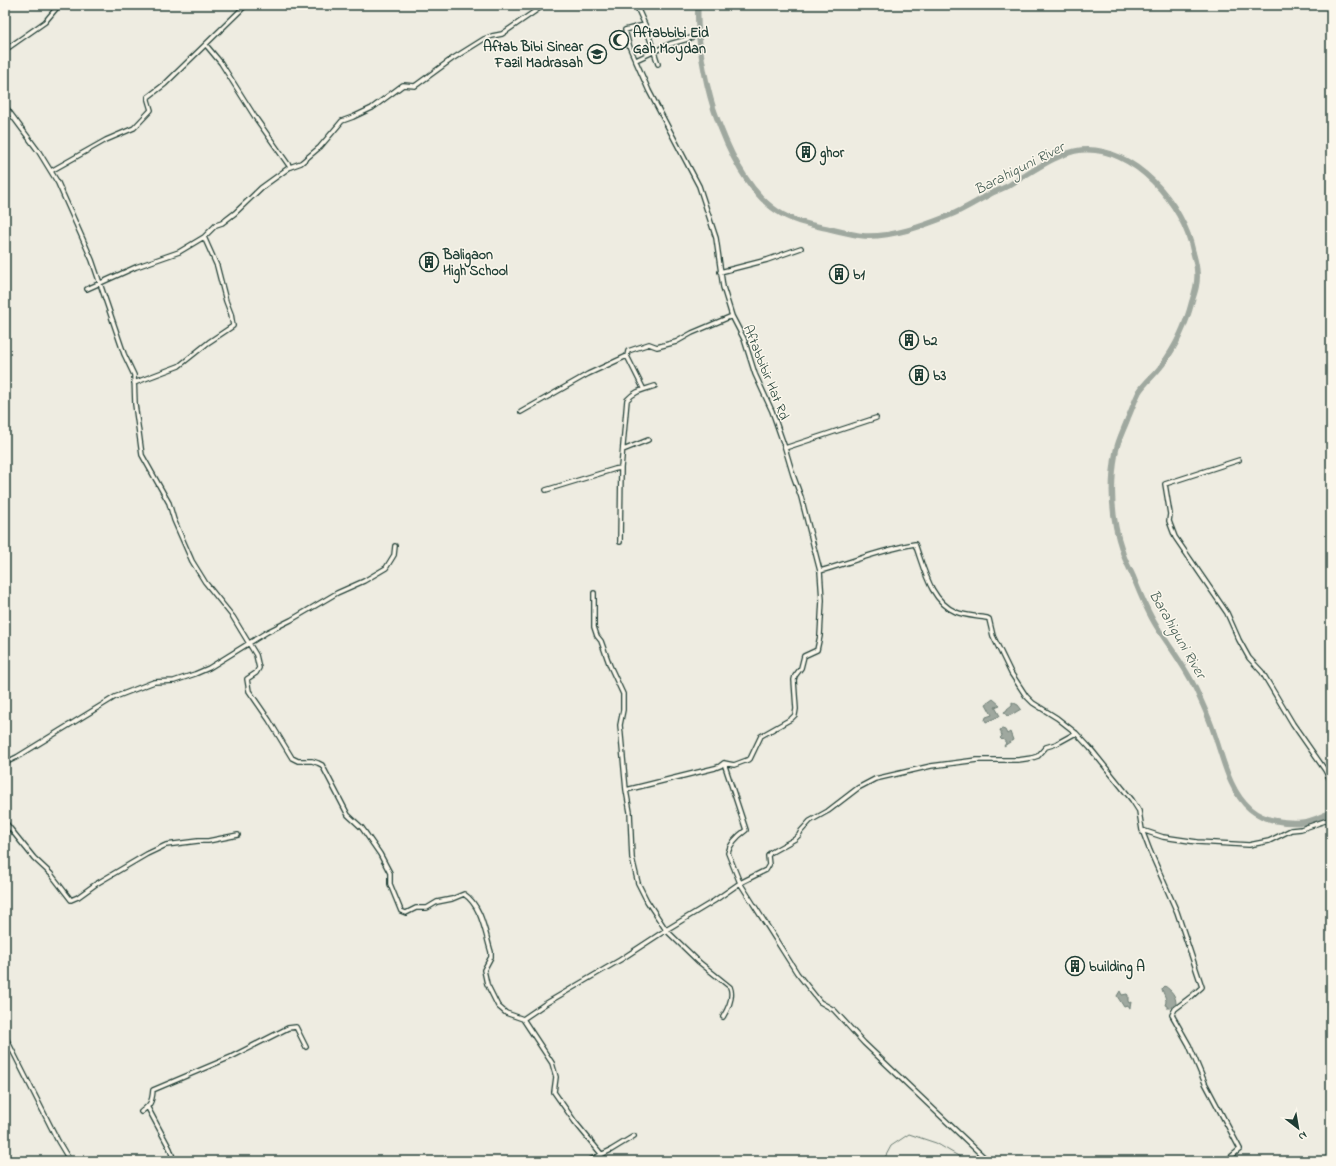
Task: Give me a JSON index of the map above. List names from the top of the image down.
{
  "streets": {
    "street": ["Aftabbibir Hat Rd"]
  },
  "water": ["Barahiguni River"],
  "places": {
    "mosque": ["Aftabbibi Eid Gah Moydan"],
    "school or university": ["Aftab Bibi Sinear Fazil Madrasah"],
    "building": [
      "ghor",
      "Baligaon High School",
      "b1",
      "b2",
      "b3",
      "building A"
    ]
  },
  "north": "bottom right"
}
